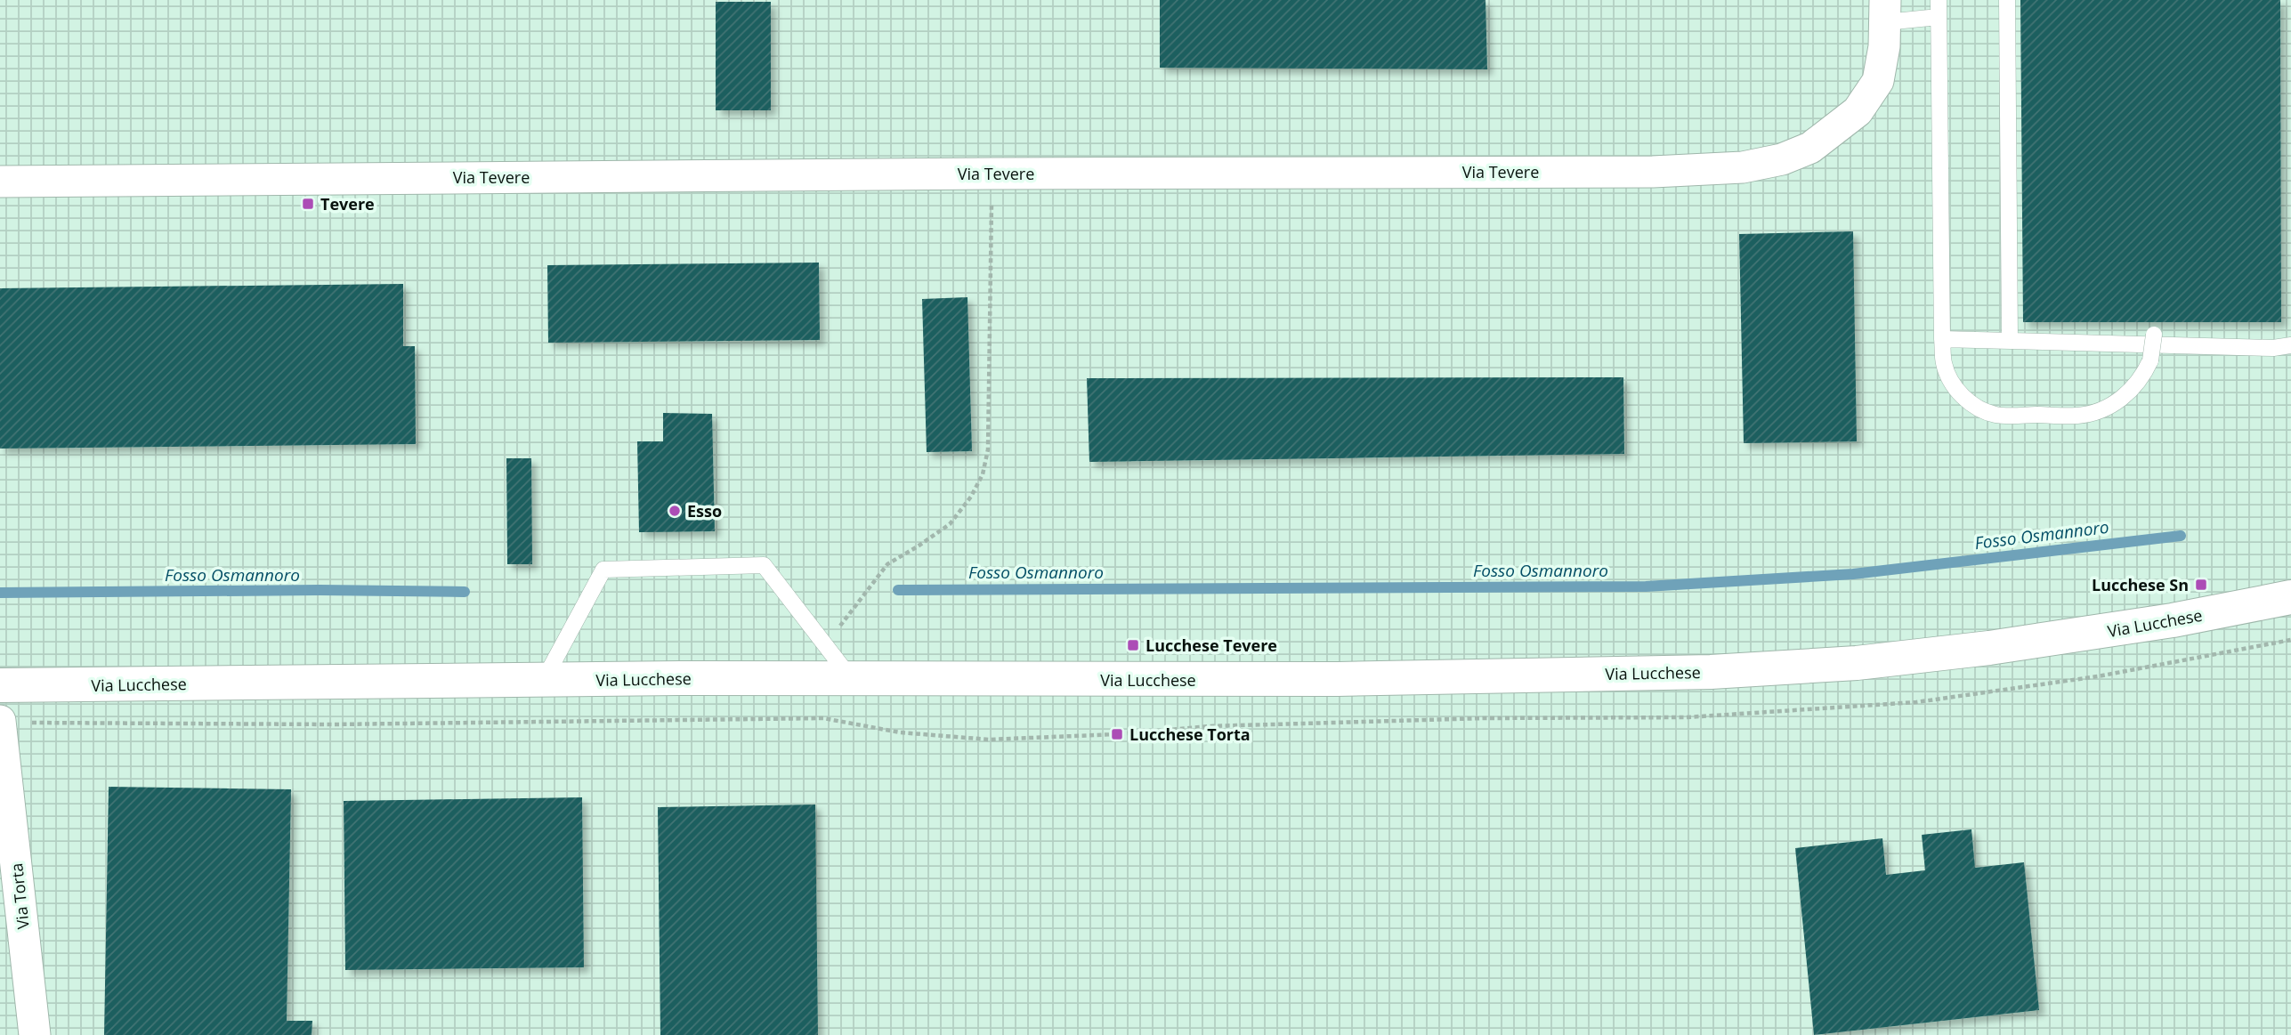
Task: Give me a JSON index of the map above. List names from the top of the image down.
{
  "streets": {
    "main road": ["Via Lucchese"],
    "street": ["Via Tevere", "Via Torta"]
  },
  "water": ["Fosso Osmannoro"],
  "places": {
    "transit": [
      "Tevere",
      "Lucchese Sn",
      "Lucchese Tevere",
      "Lucchese Torta"
    ],
    "other": ["Esso"]
  }
}
